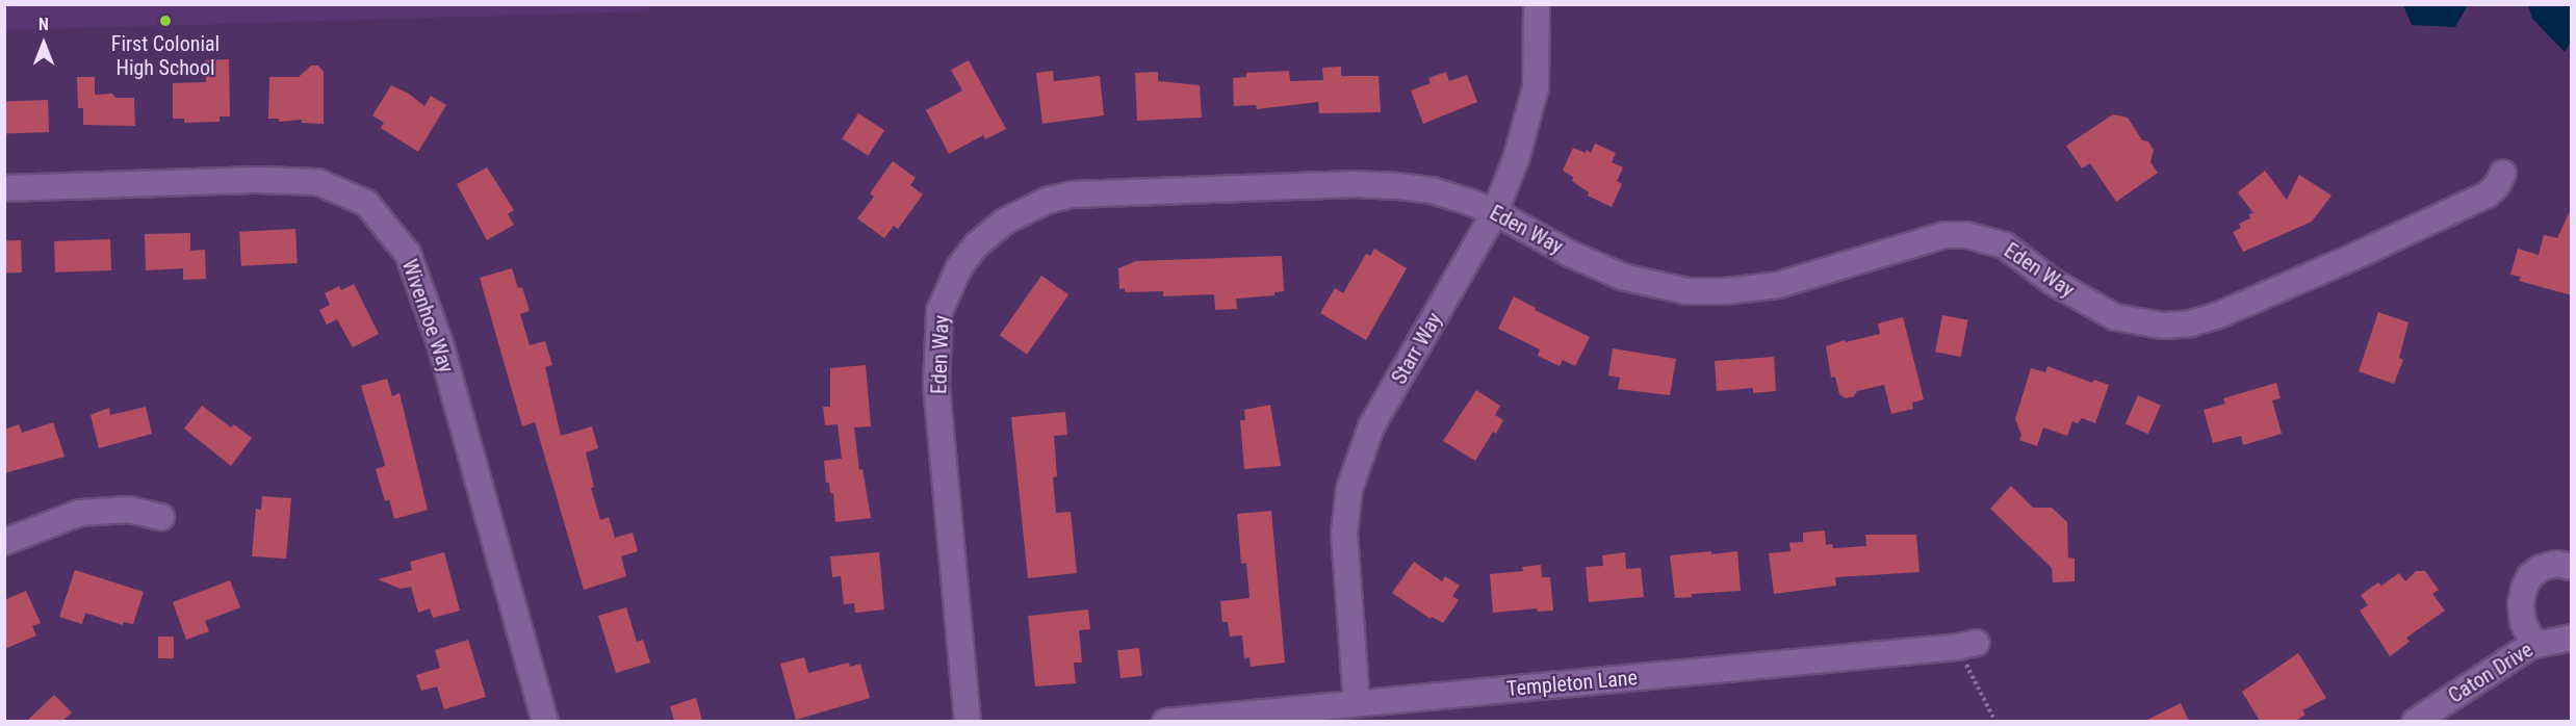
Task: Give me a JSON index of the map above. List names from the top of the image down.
{
  "streets": {
    "street": [
      "Eden Way",
      "Wivenhoe Way",
      "Starr Way",
      "Caton Drive",
      "Templeton Lane"
    ]
  },
  "crossings": [
    ["Eden Way", "Starr Way"],
    ["Starr Way", "Templeton Lane"]
  ],
  "places": ["First Colonial High School"],
  "north": "top"
}
